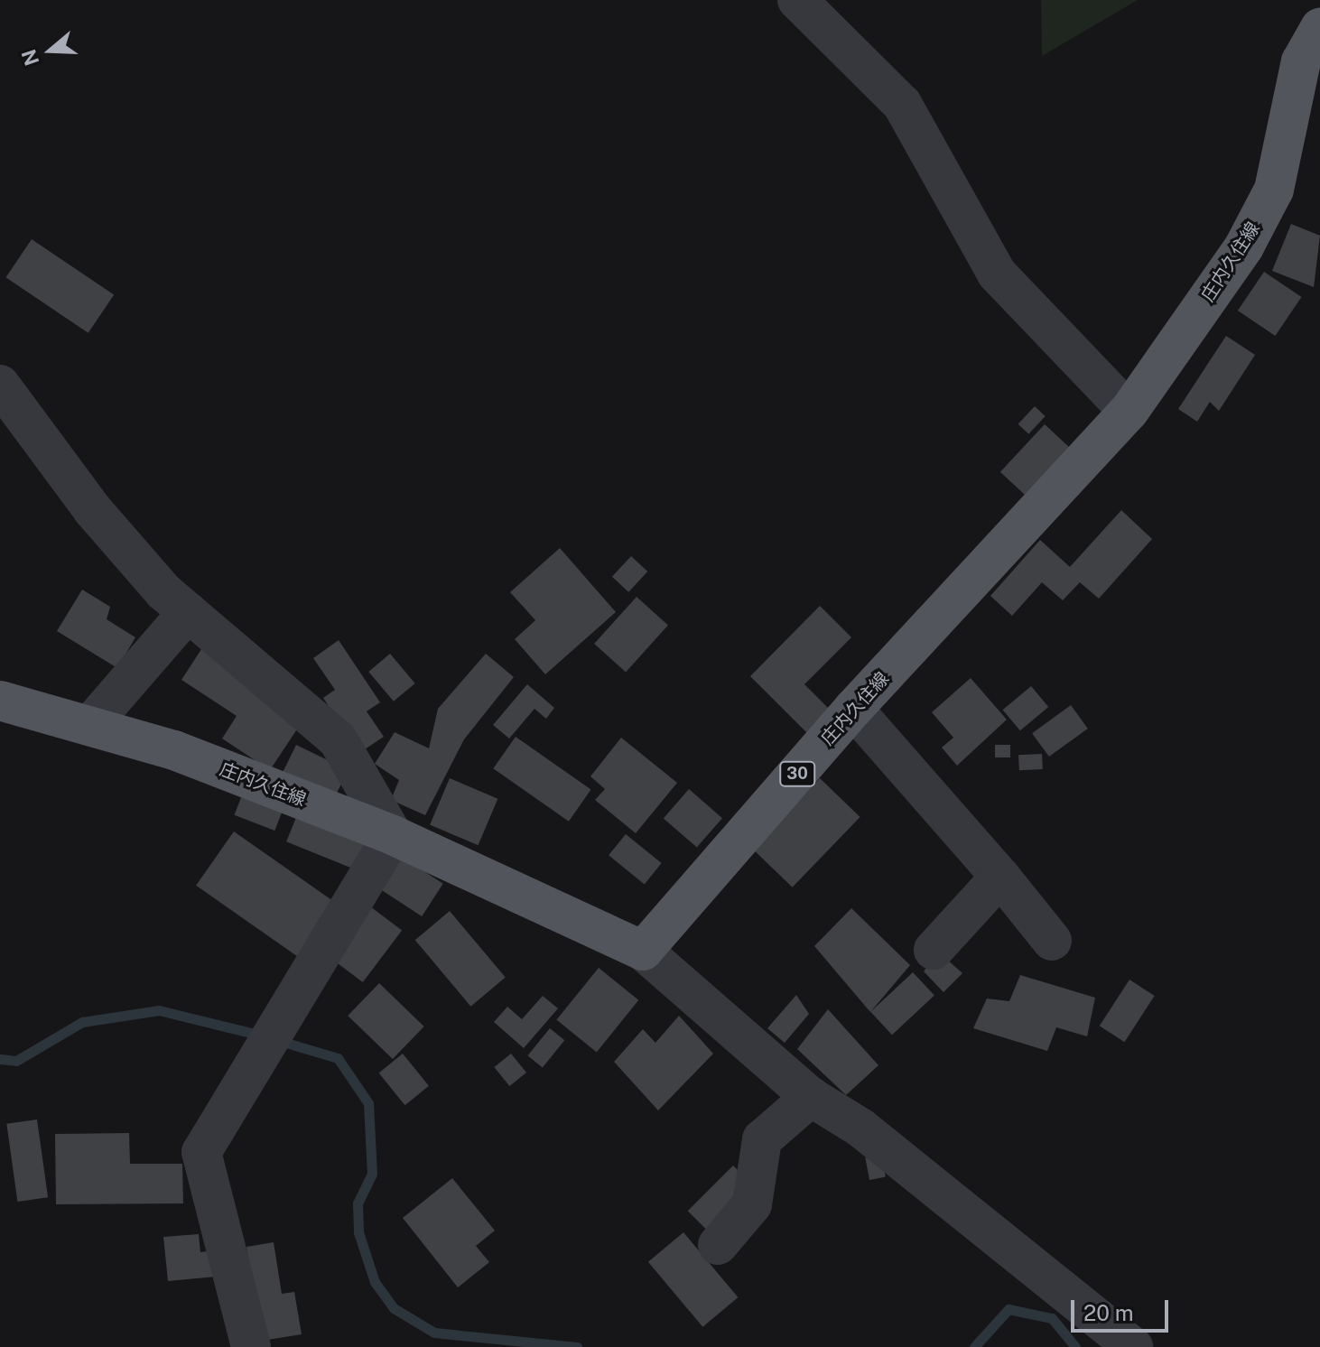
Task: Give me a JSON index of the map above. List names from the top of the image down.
{
  "streets": {
    "main road": ["庄内久住線", "30"]
  },
  "scale_bar": "20 m",
  "north": "left"
}
